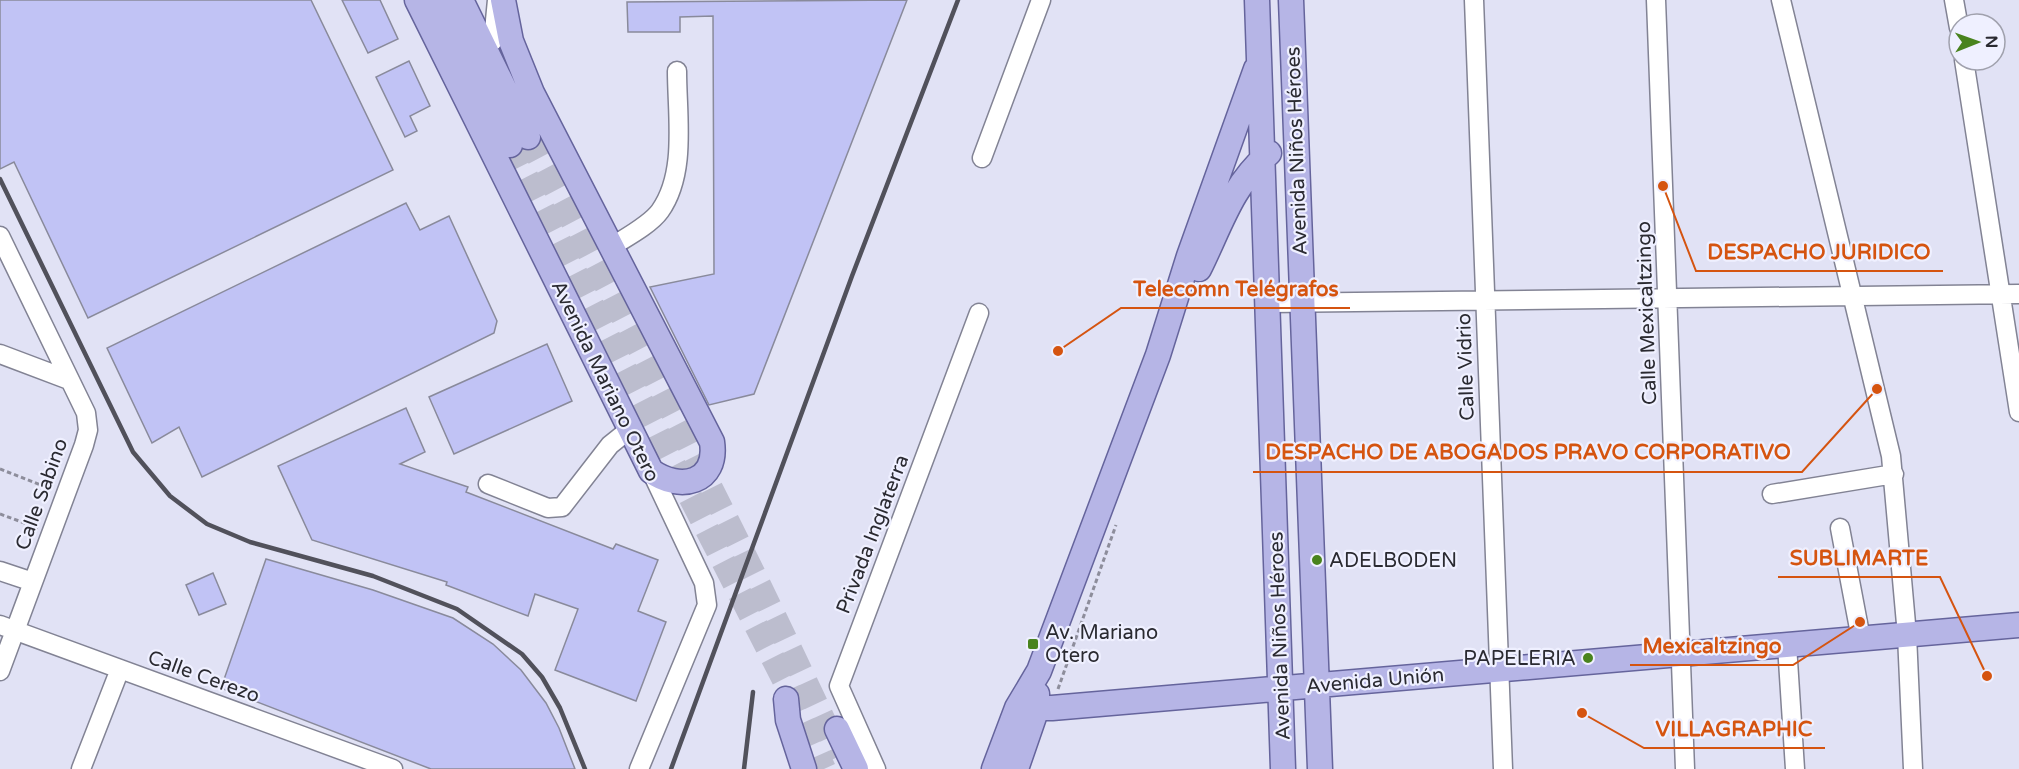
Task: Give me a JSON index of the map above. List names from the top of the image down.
{
  "streets": {
    "main road": ["Avenida Niños Héroes", "Avenida Mariano Otero", "Avenida Unión"],
    "street": [
      "Calle Mexicaltzingo",
      "Calle Vidrio",
      "Calle Sabino",
      "Privada Inglaterra",
      "Calle Cerezo"
    ]
  },
  "crossings": [
    ["Avenida Niños Héroes", "Avenida Unión"],
    ["Calle Mexicaltzingo", "Avenida Unión"],
    ["Calle Vidrio", "Avenida Unión"],
    ["Calle Sabino", "Calle Cerezo"]
  ],
  "places": {
    "other": [
      "DESPACHO JURIDICO",
      "Telecomn Telégrafos",
      "DESPACHO DE ABOGADOS PRAVO CORPORATIVO",
      "ADELBODEN",
      "Mexicaltzingo",
      "PAPELERIA",
      "SUBLIMARTE",
      "VILLAGRAPHIC"
    ],
    "transit": ["Av. Mariano Otero"]
  },
  "north": "right"
}
